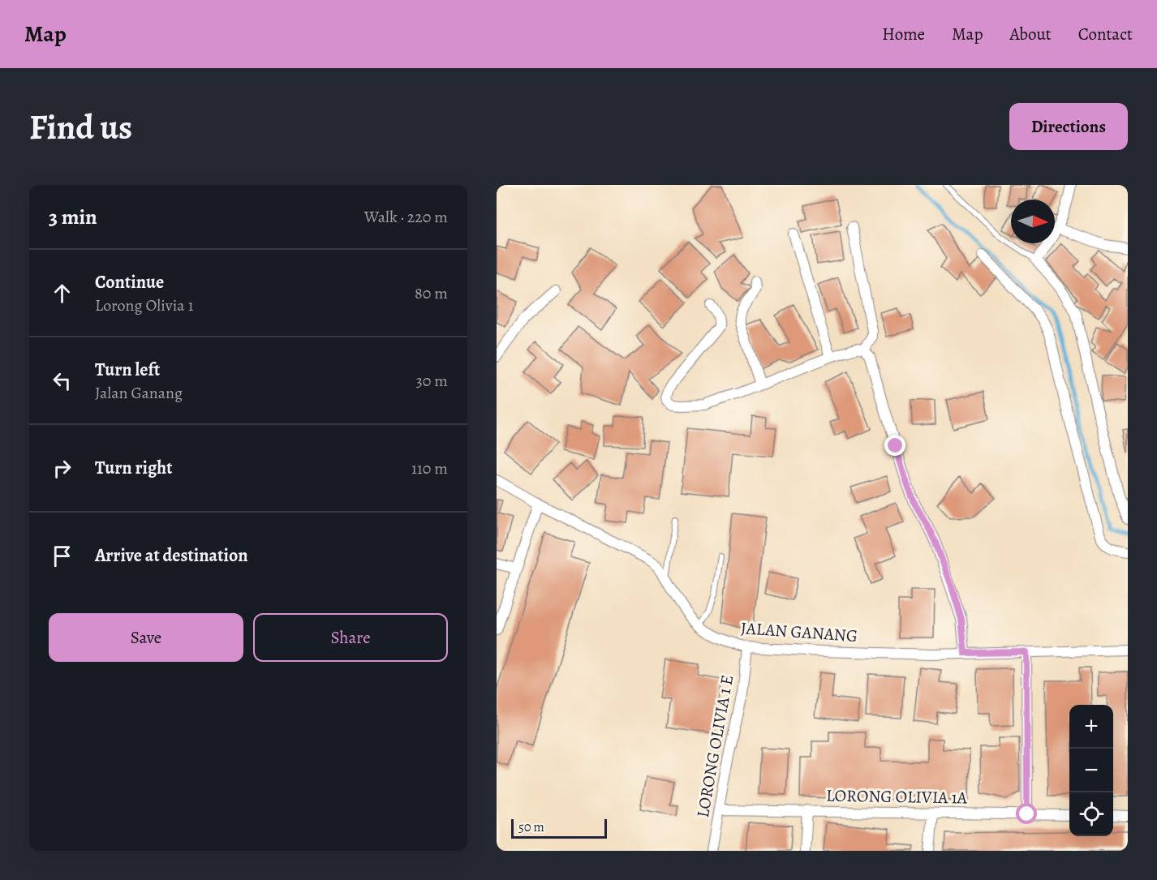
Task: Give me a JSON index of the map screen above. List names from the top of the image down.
{
  "streets": {
    "street": ["JALAN GANANG", "LORONG OLIVIA 1 E", "LORONG OLIVIA 1A"]
  },
  "crossings": [
    ["JALAN GANANG", "LORONG OLIVIA 1 E"],
    ["LORONG OLIVIA 1 E", "LORONG OLIVIA 1A"]
  ],
  "scale_bar": "50 m",
  "north": "right",
  "page": {
    "header": "Map",
    "nav": [
      "Home",
      "Map",
      "About",
      "Contact"
    ],
    "buttons": [
      "Directions",
      ["Save", "Share"]
    ],
    "title": "Find us",
    "heading": ["3 min", "Walk · 220 m"],
    "list": [
      ["Continue", "Lorong Olivia 1", "80 m"],
      ["Turn left", "Jalan Ganang", "30 m"],
      ["Turn right", "110 m"],
      "Arrive at destination"
    ],
    "map_buttons": ["+", "−"],
    "scale": "50 m"
  }
}
